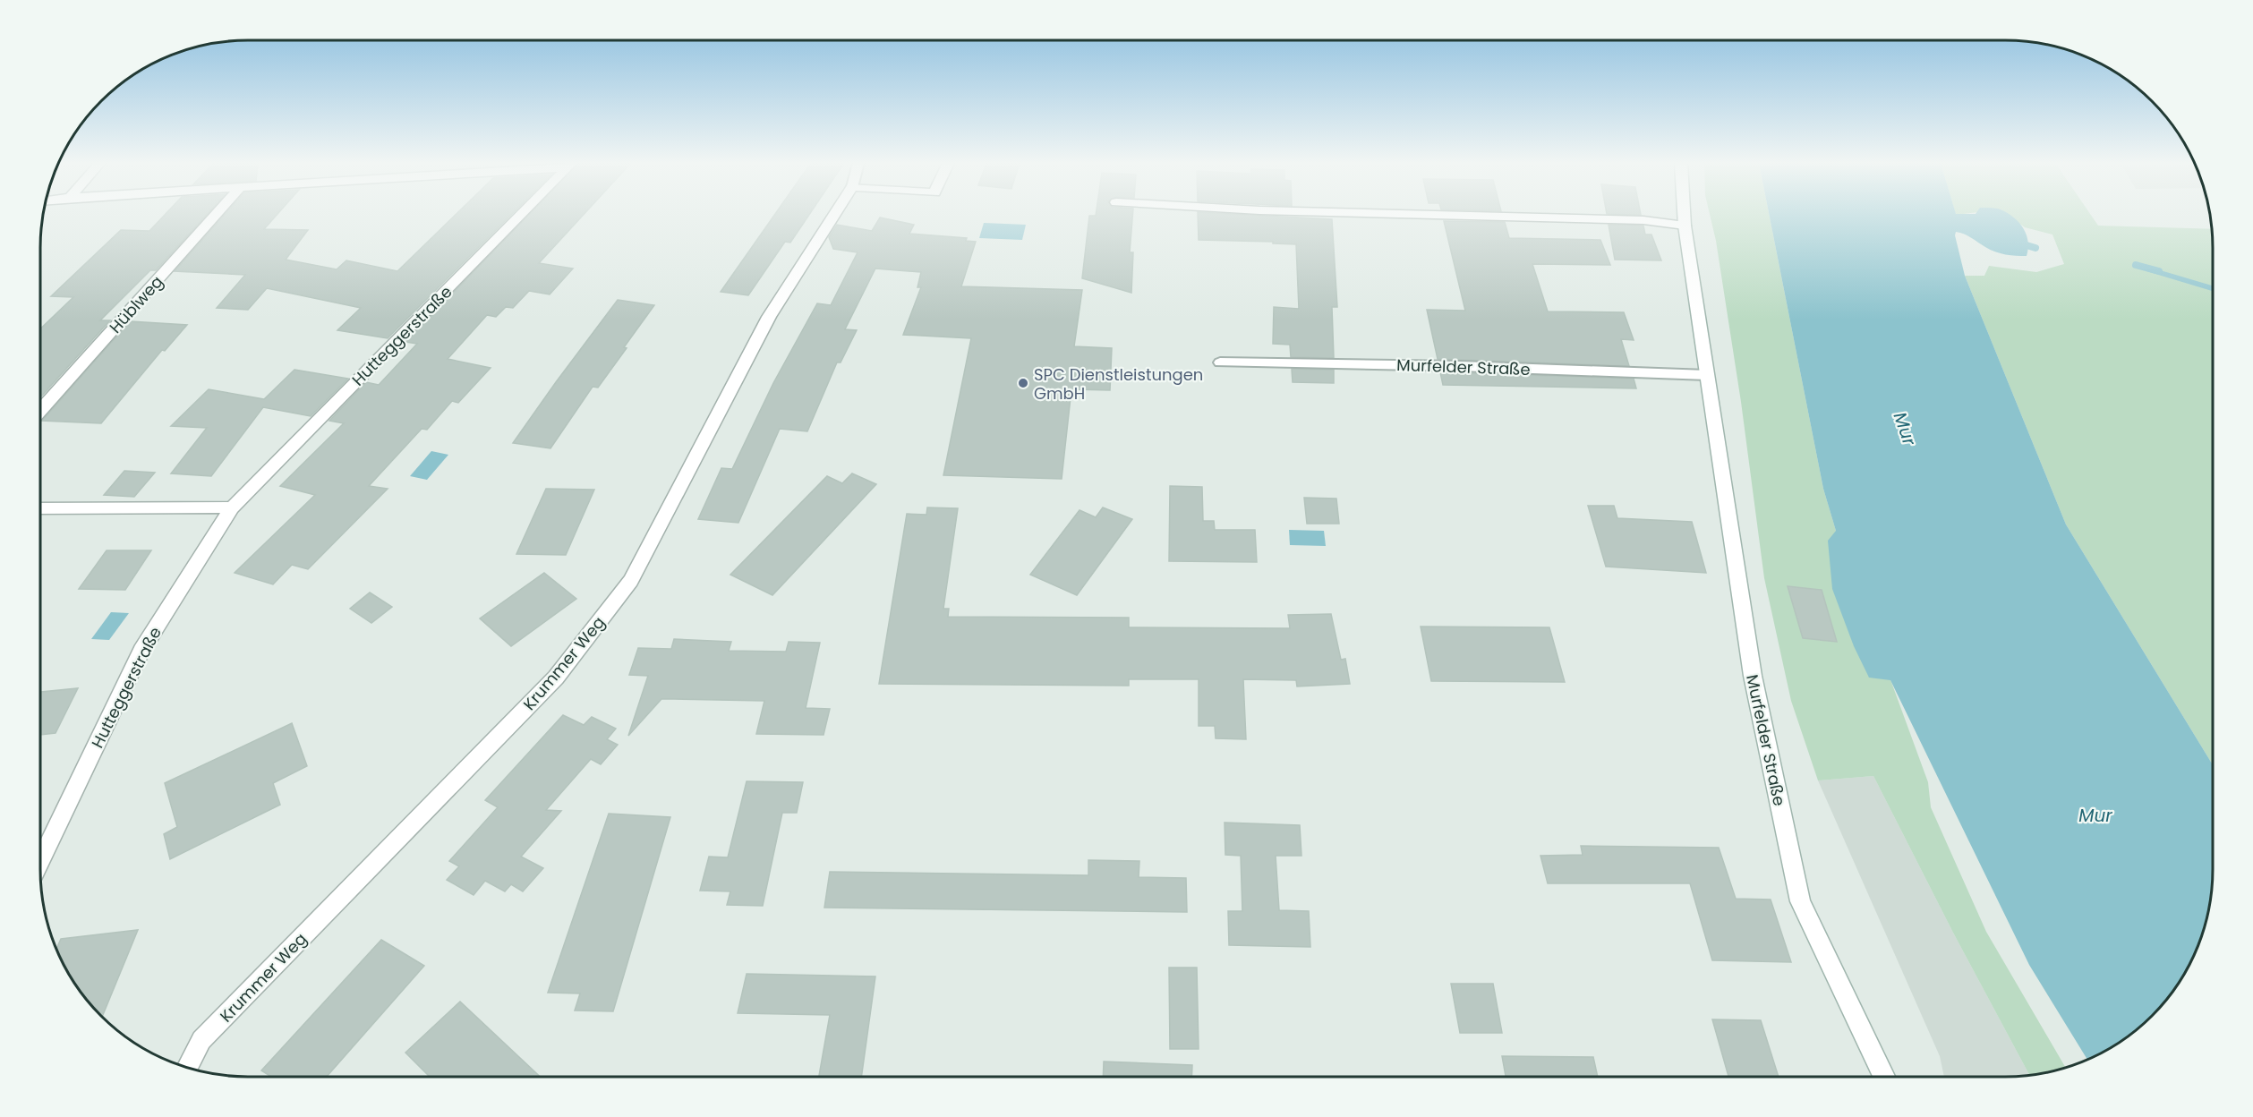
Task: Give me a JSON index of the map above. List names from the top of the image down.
{
  "streets": {
    "street": [
      "Hüblweg",
      "Hutteggerstraße",
      "Murfelder Straße",
      "Krummer Weg"
    ]
  },
  "water": ["Mur"],
  "places": ["SPC Dienstleistungen GmbH"]
}
